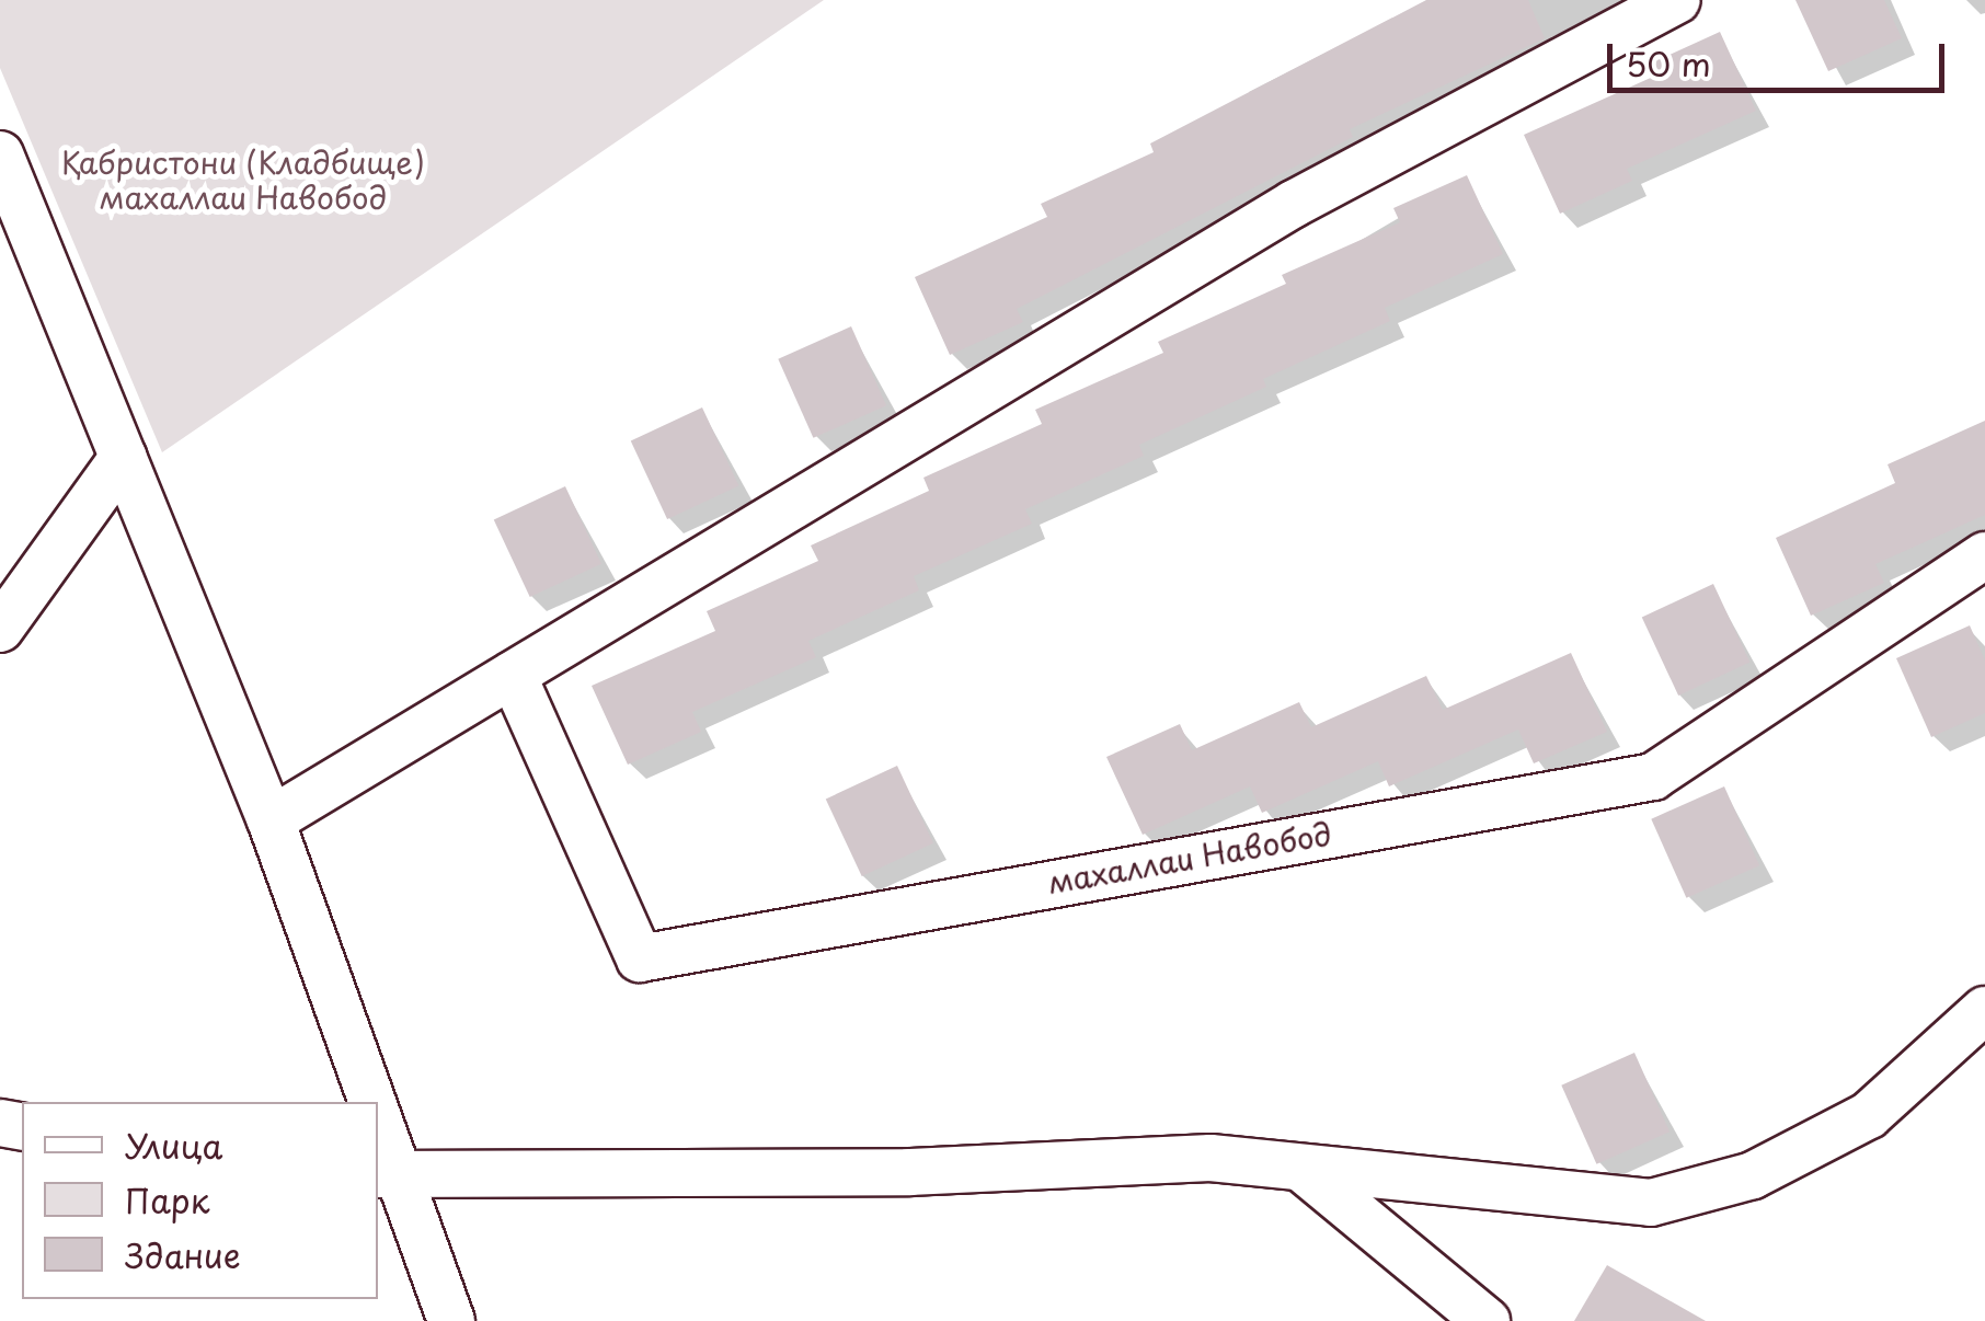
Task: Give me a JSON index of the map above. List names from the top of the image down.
{
  "streets": {
    "street": ["махаллаи Навобод"]
  },
  "parks": ["Қабристони (Кладбище) махаллаи Навобод"],
  "legend": ["Улица", "Парк", "Здание"],
  "scale_bar": "50 m"
}
